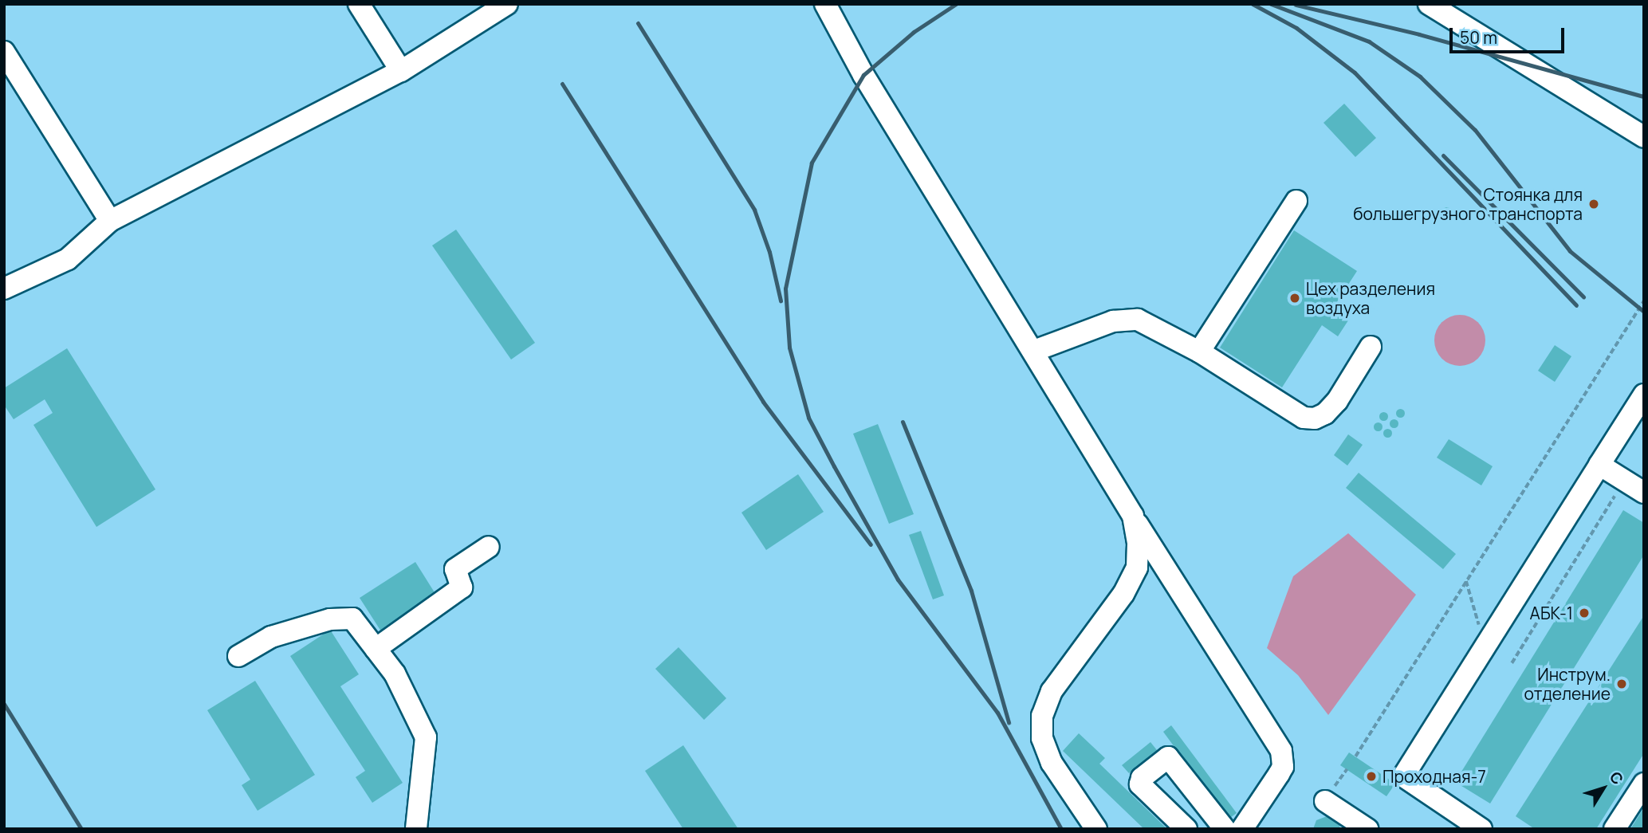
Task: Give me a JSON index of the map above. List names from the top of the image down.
{
  "places": [
    "Стоянка для большегрузного транспорта",
    "Цех разделения воздуха",
    "АБК-1",
    "Инструм. отделение",
    "Проходная-7"
  ],
  "scale_bar": "50 m",
  "north": "top right"
}
